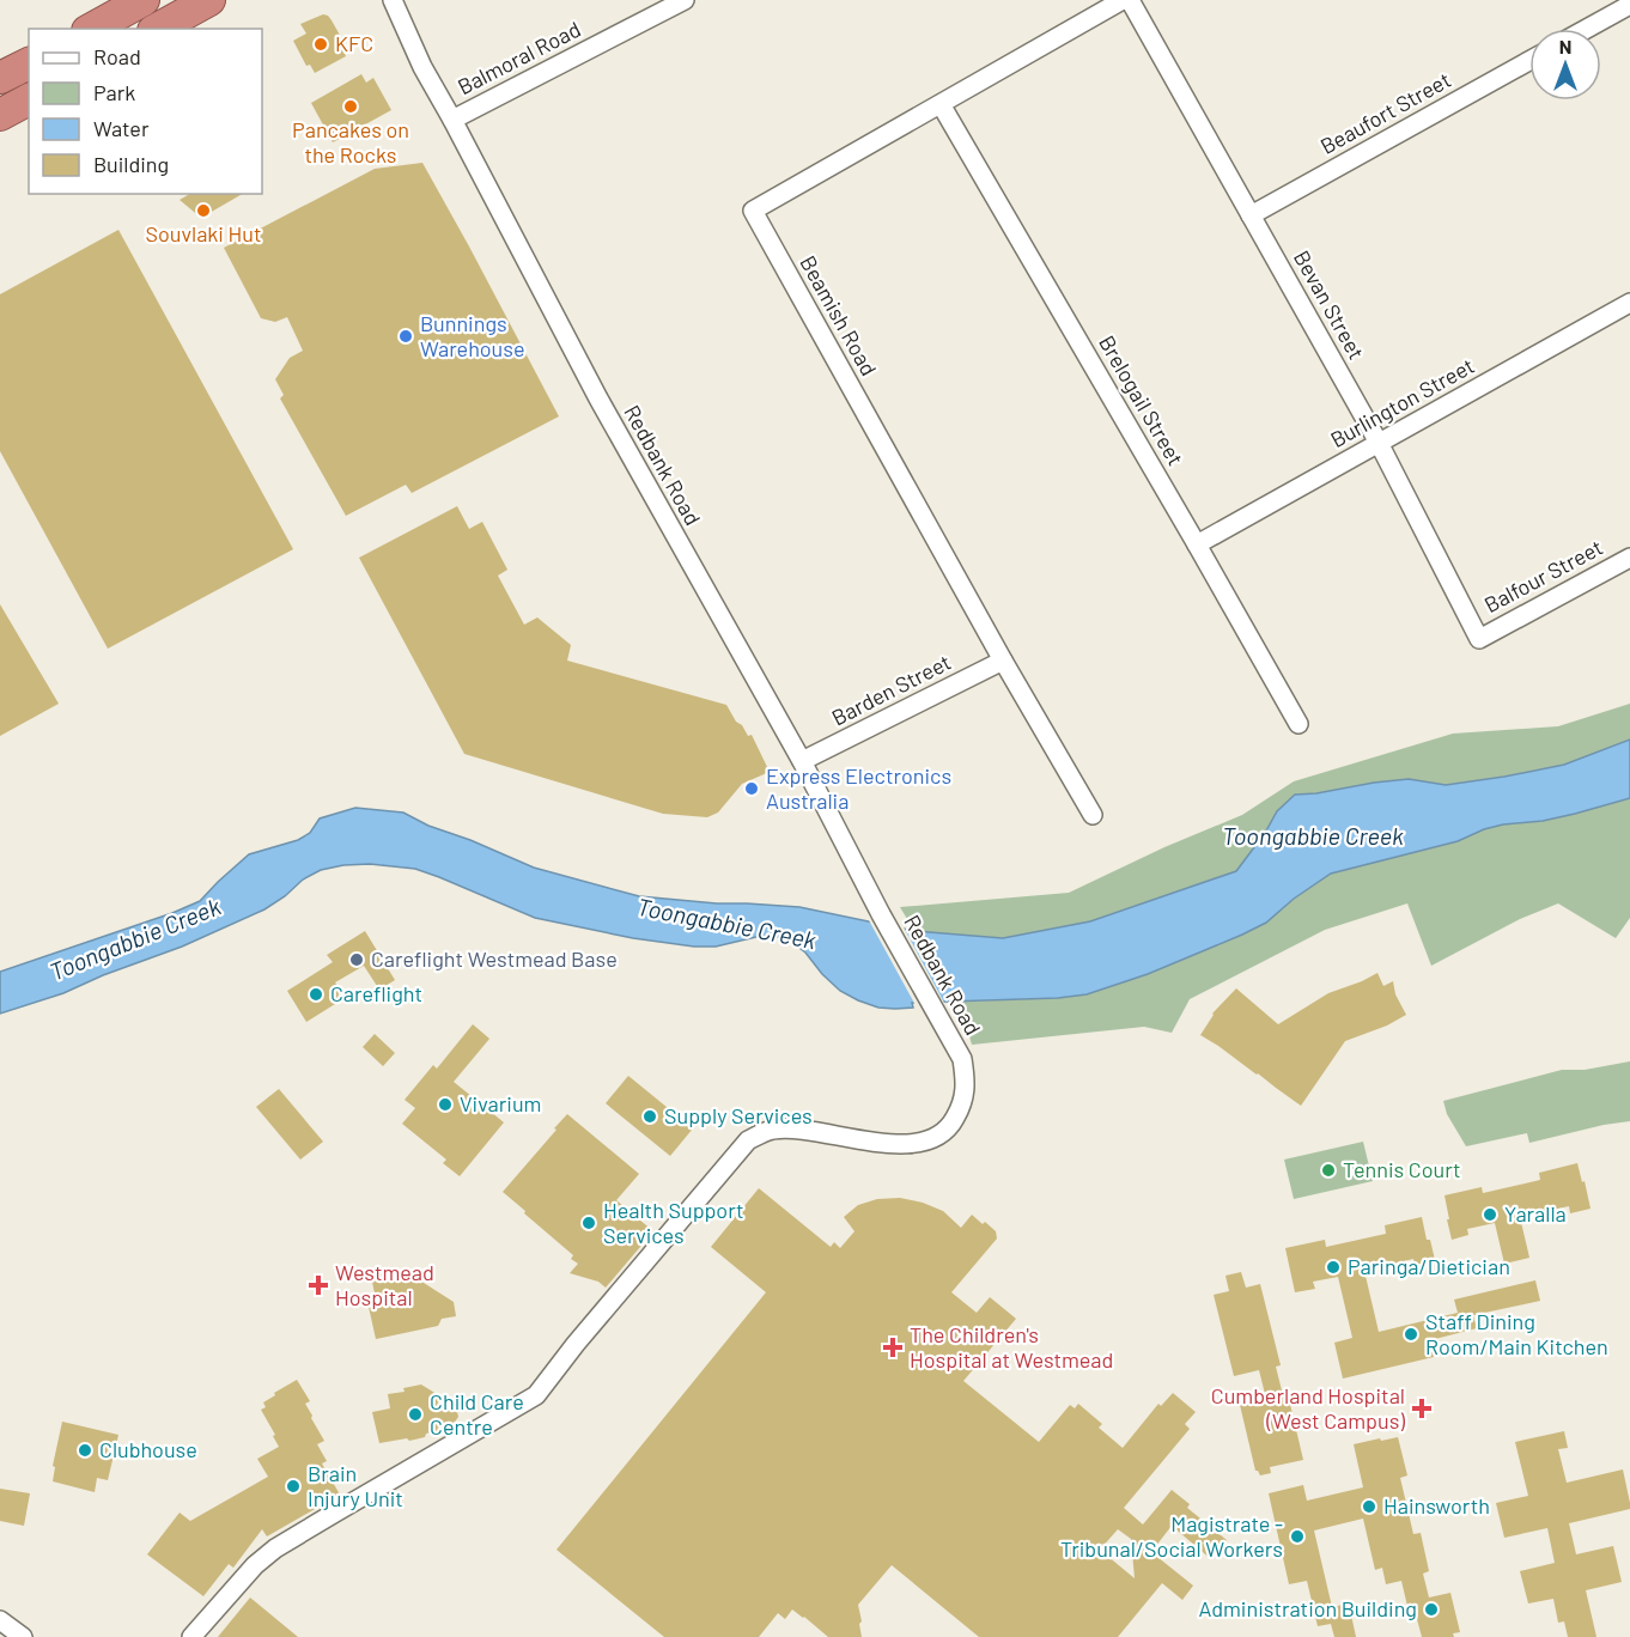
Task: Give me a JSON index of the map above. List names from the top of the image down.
{
  "streets": {
    "street": [
      "Balmoral Road",
      "Beaufort Street",
      "Bevan Street",
      "Beamish Road",
      "Brelogail Street",
      "Burlington Street",
      "Redbank Road",
      "Balfour Street",
      "Barden Street"
    ]
  },
  "crossings": [
    ["Balmoral Road", "Redbank Road"],
    ["Beaufort Street", "Bevan Street"],
    ["Bevan Street", "Burlington Street"],
    ["Bevan Street", "Balfour Street"],
    ["Beamish Road", "Brelogail Street"],
    ["Beamish Road", "Barden Street"],
    ["Brelogail Street", "Burlington Street"],
    ["Redbank Road", "Barden Street"]
  ],
  "water": ["Toongabbie Creek"],
  "places": {
    "other": [
      "KFC",
      "Pancakes on the Rocks",
      "Souvlaki Hut",
      "Bunnings Warehouse",
      "Express Electronics Australia",
      "Careflight Westmead Base",
      "Careflight",
      "Vivarium",
      "Supply Services",
      "Tennis Court",
      "Yaralla",
      "Health Support Services",
      "Paringa/Dietician",
      "Staff Dining Room/Main Kitchen",
      "Child Care Centre",
      "Clubhouse",
      "Brain Injury Unit",
      "Hainsworth",
      "Magistrate - Tribunal/Social Workers",
      "Administration Building"
    ],
    "health": ["Westmead Hospital", "The Children's Hospital at Westmead", "Cumberland Hospital (West Campus)"]
  },
  "legend": [
    "Road",
    "Park",
    "Water",
    "Building"
  ],
  "north": "top"
}
